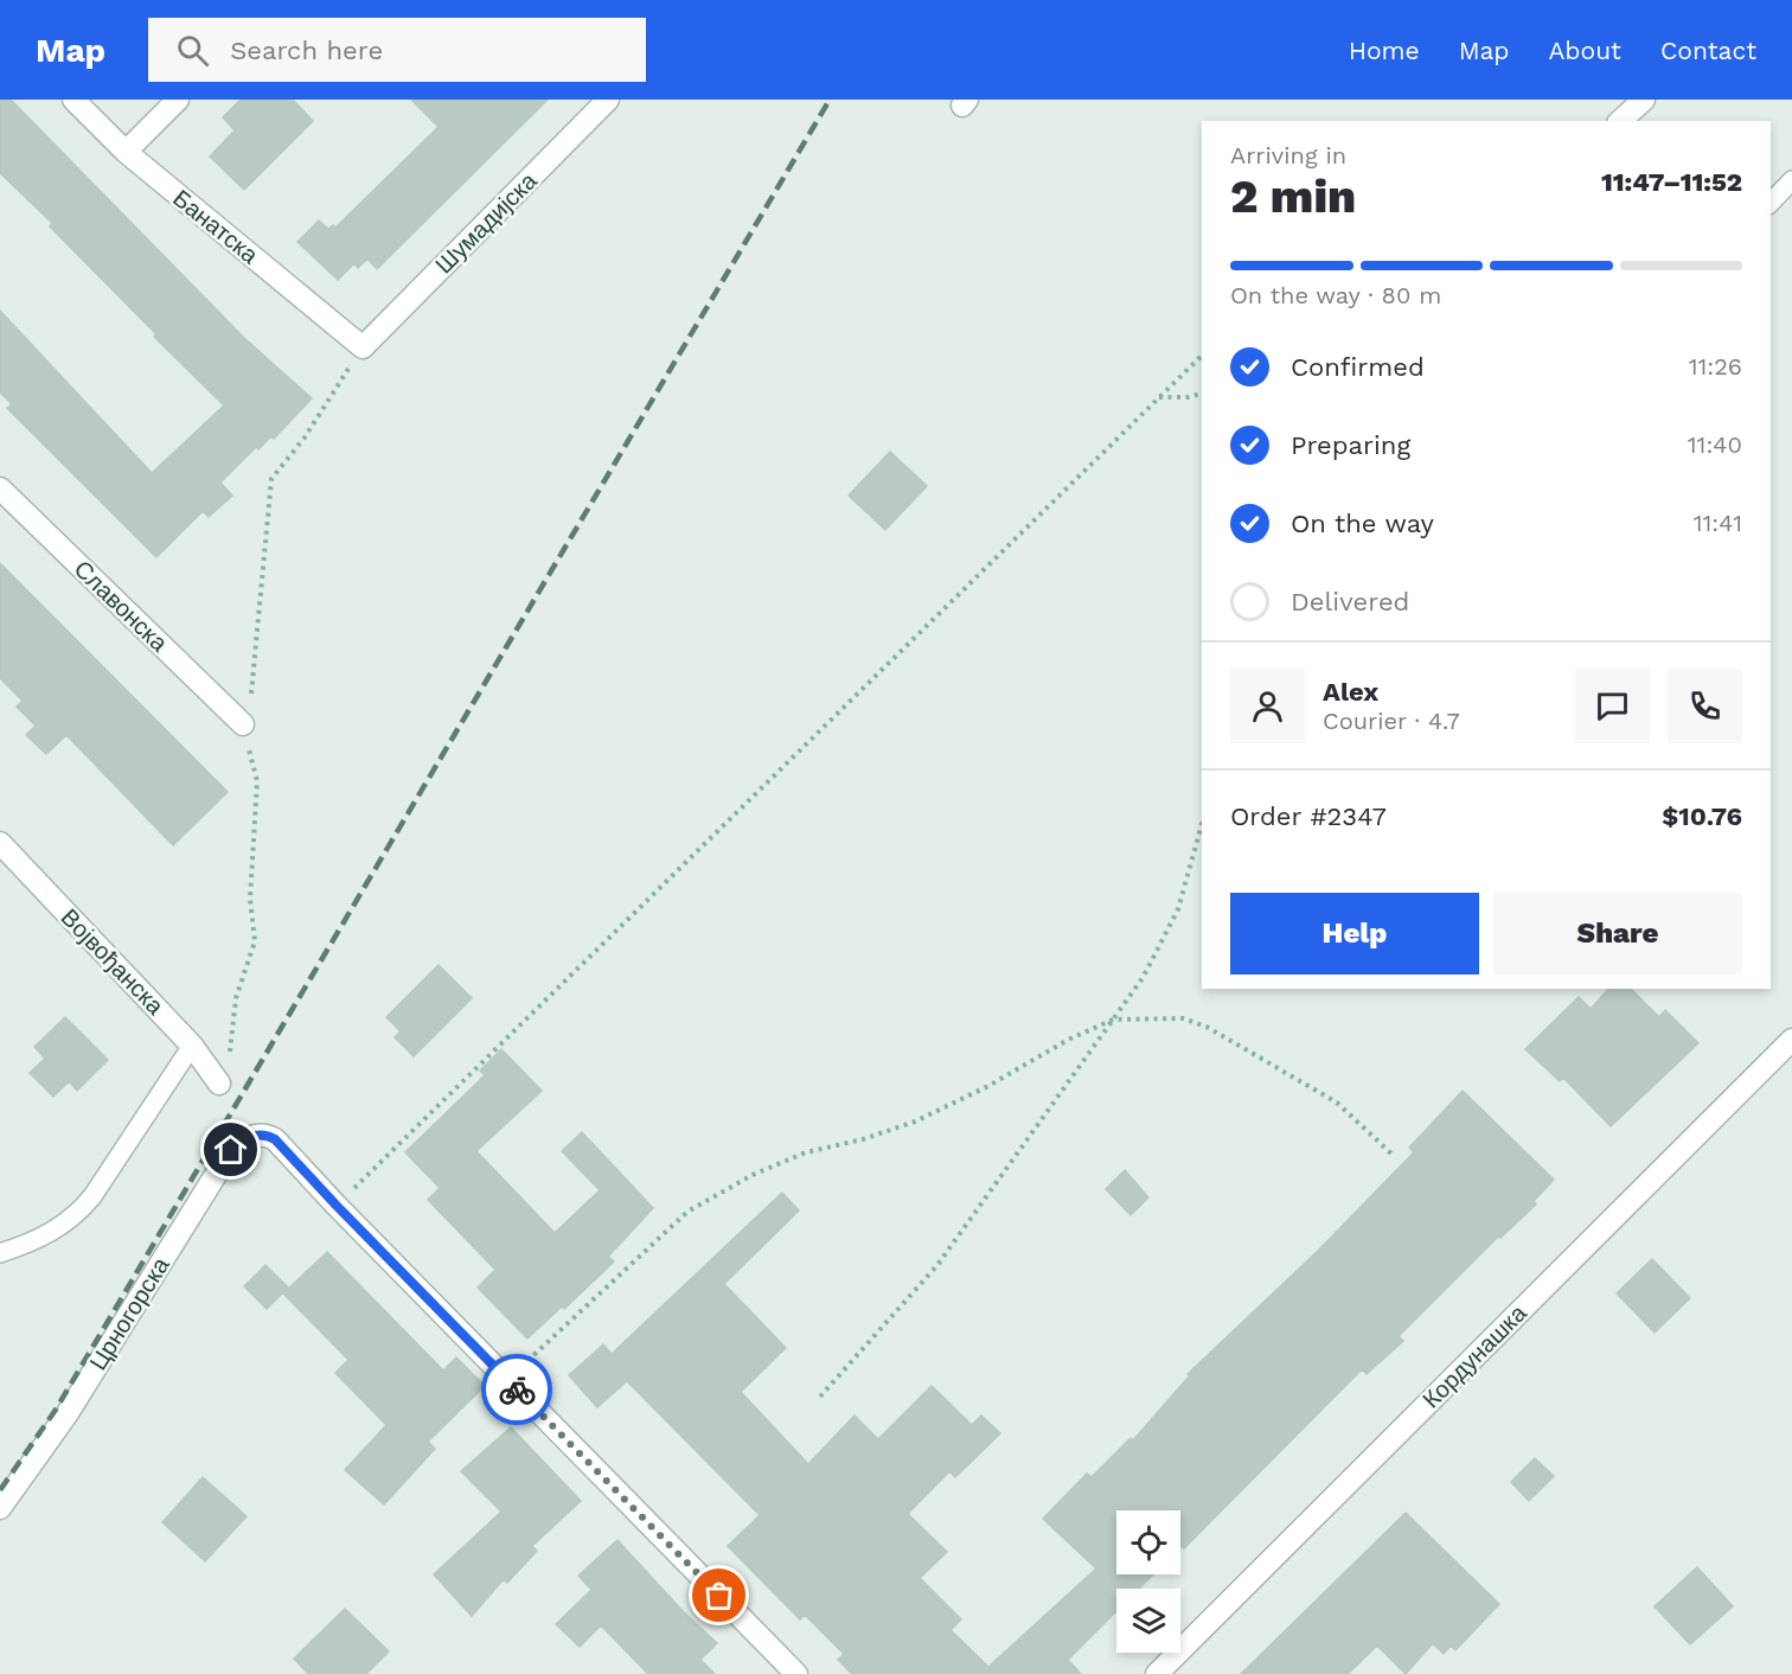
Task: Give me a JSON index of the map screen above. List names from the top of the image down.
{
  "streets": {
    "street": [
      "Шумадијска",
      "Банатска",
      "Славонска",
      "Војвођанска",
      "Црногорска",
      "Кордунашка"
    ]
  },
  "crossings": [
    ["Шумадијска", "Банатска"]
  ],
  "page": {
    "header": "Map",
    "search": "Search here",
    "nav": [
      "Home",
      "Map",
      "About",
      "Contact"
    ],
    "heading": ["2 min", "Arriving in", "11:47–11:52"],
    "panel": [
      "Alex",
      "Courier · 4.7",
      "Order #2347",
      "$10.76"
    ],
    "bar": "On the way · 80 m",
    "list": [
      ["Confirmed", "11:26"],
      ["Preparing", "11:40"],
      ["On the way", "11:41"],
      "Delivered"
    ],
    "buttons": ["Help", "Share"]
  }
}
